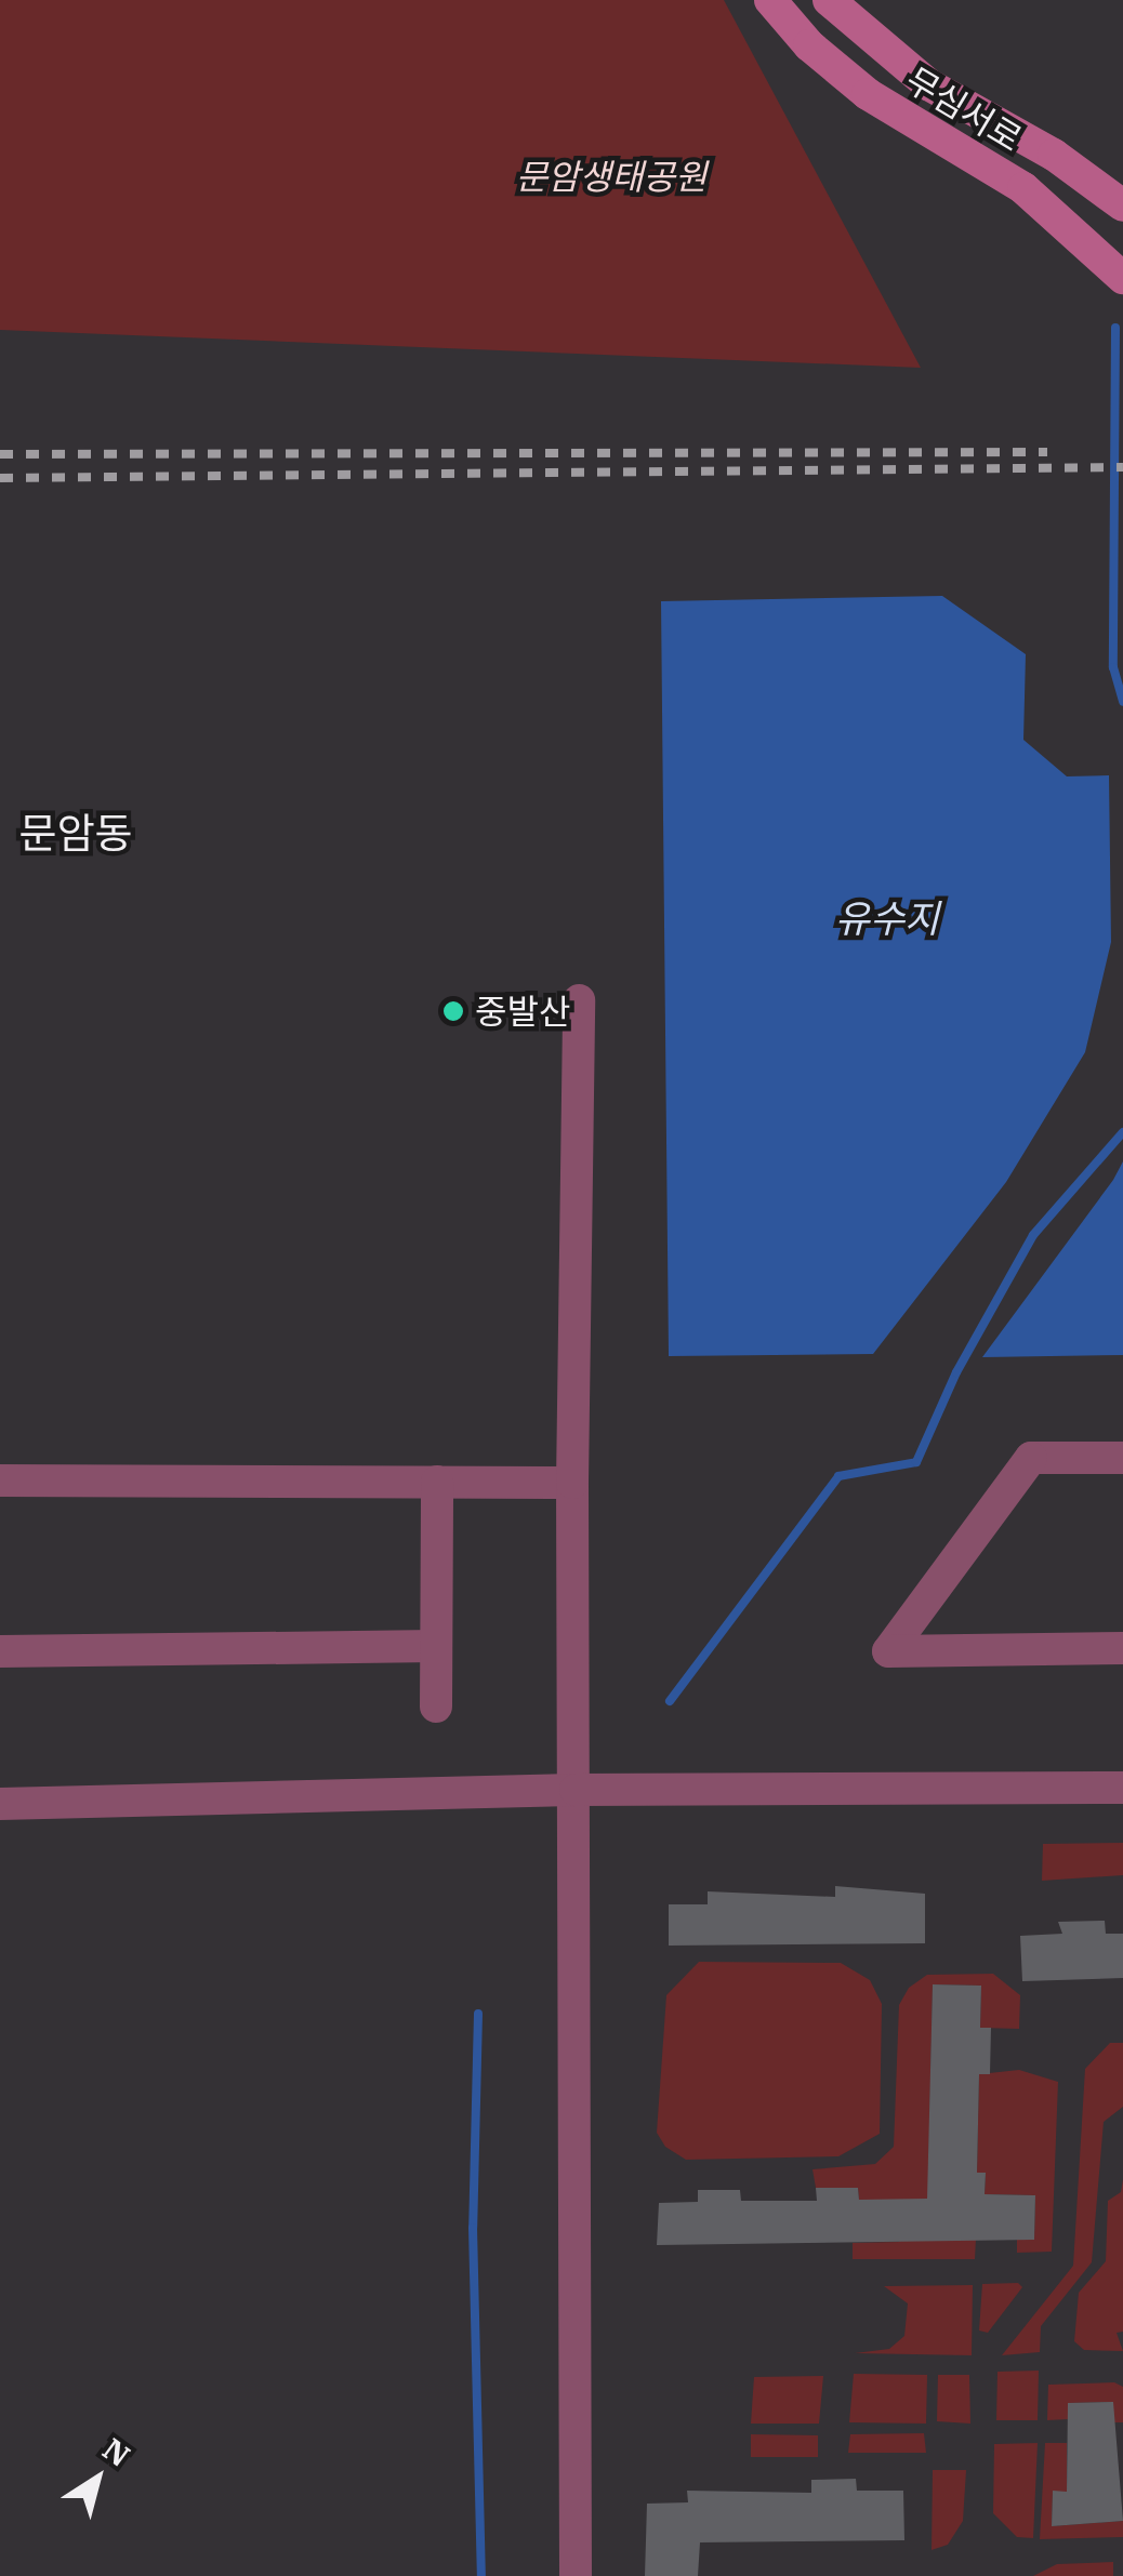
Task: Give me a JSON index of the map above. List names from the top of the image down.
{
  "streets": {
    "street": ["무심서로"]
  },
  "districts": ["문암동"],
  "water": ["유수지"],
  "parks": ["문암생태공원"],
  "places": ["중발산"],
  "north": "top right"
}
